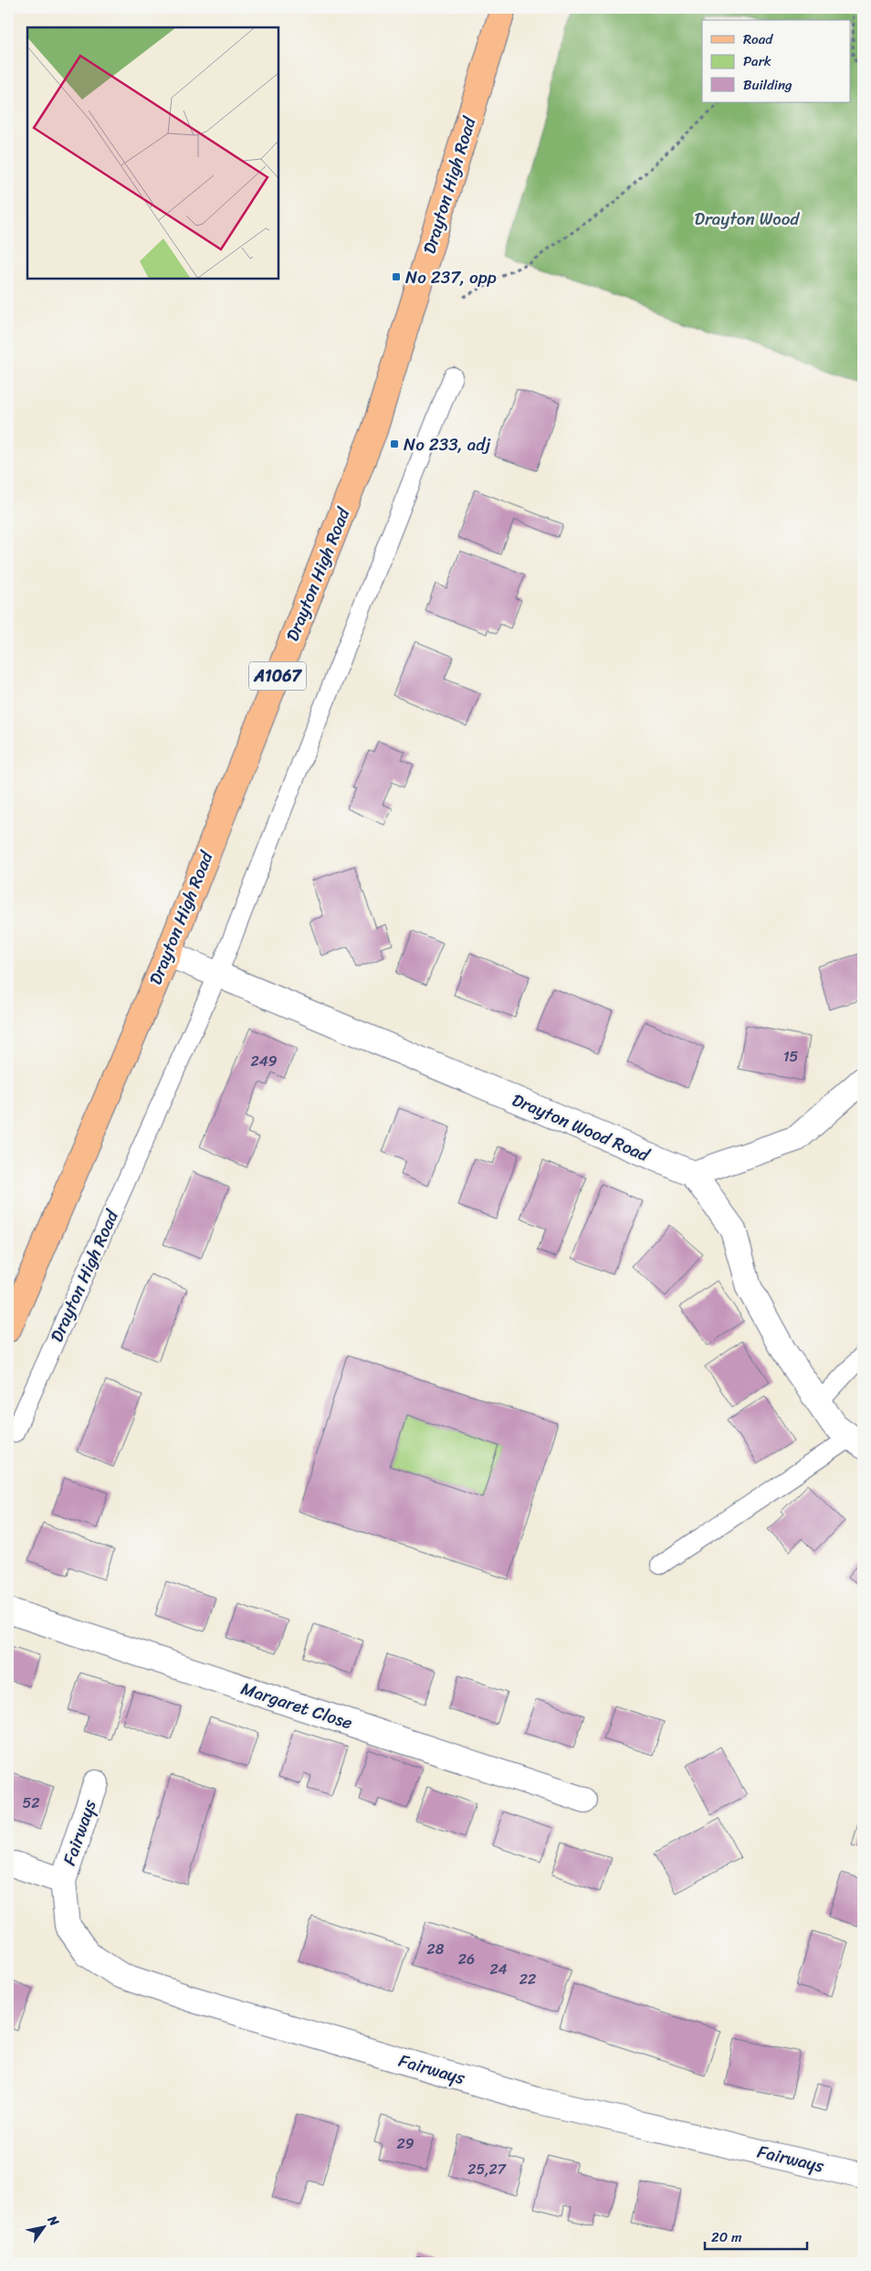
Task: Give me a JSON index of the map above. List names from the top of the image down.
{
  "streets": {
    "main road": ["Drayton High Road", "A1067"],
    "street": ["Drayton Wood Road", "Margaret Close", "Fairways"]
  },
  "crossings": [
    ["Drayton High Road", "Drayton Wood Road"]
  ],
  "parks": ["Drayton Wood"],
  "places": {
    "transit": ["No 237, opp", "No 233, adj"]
  },
  "house_numbers": [
    "15",
    "249",
    "52",
    "28",
    "26",
    "24",
    "22",
    "29",
    "25,27"
  ],
  "legend": ["Road", "Park", "Building"],
  "scale_bar": "20 m",
  "north": "top right"
}
